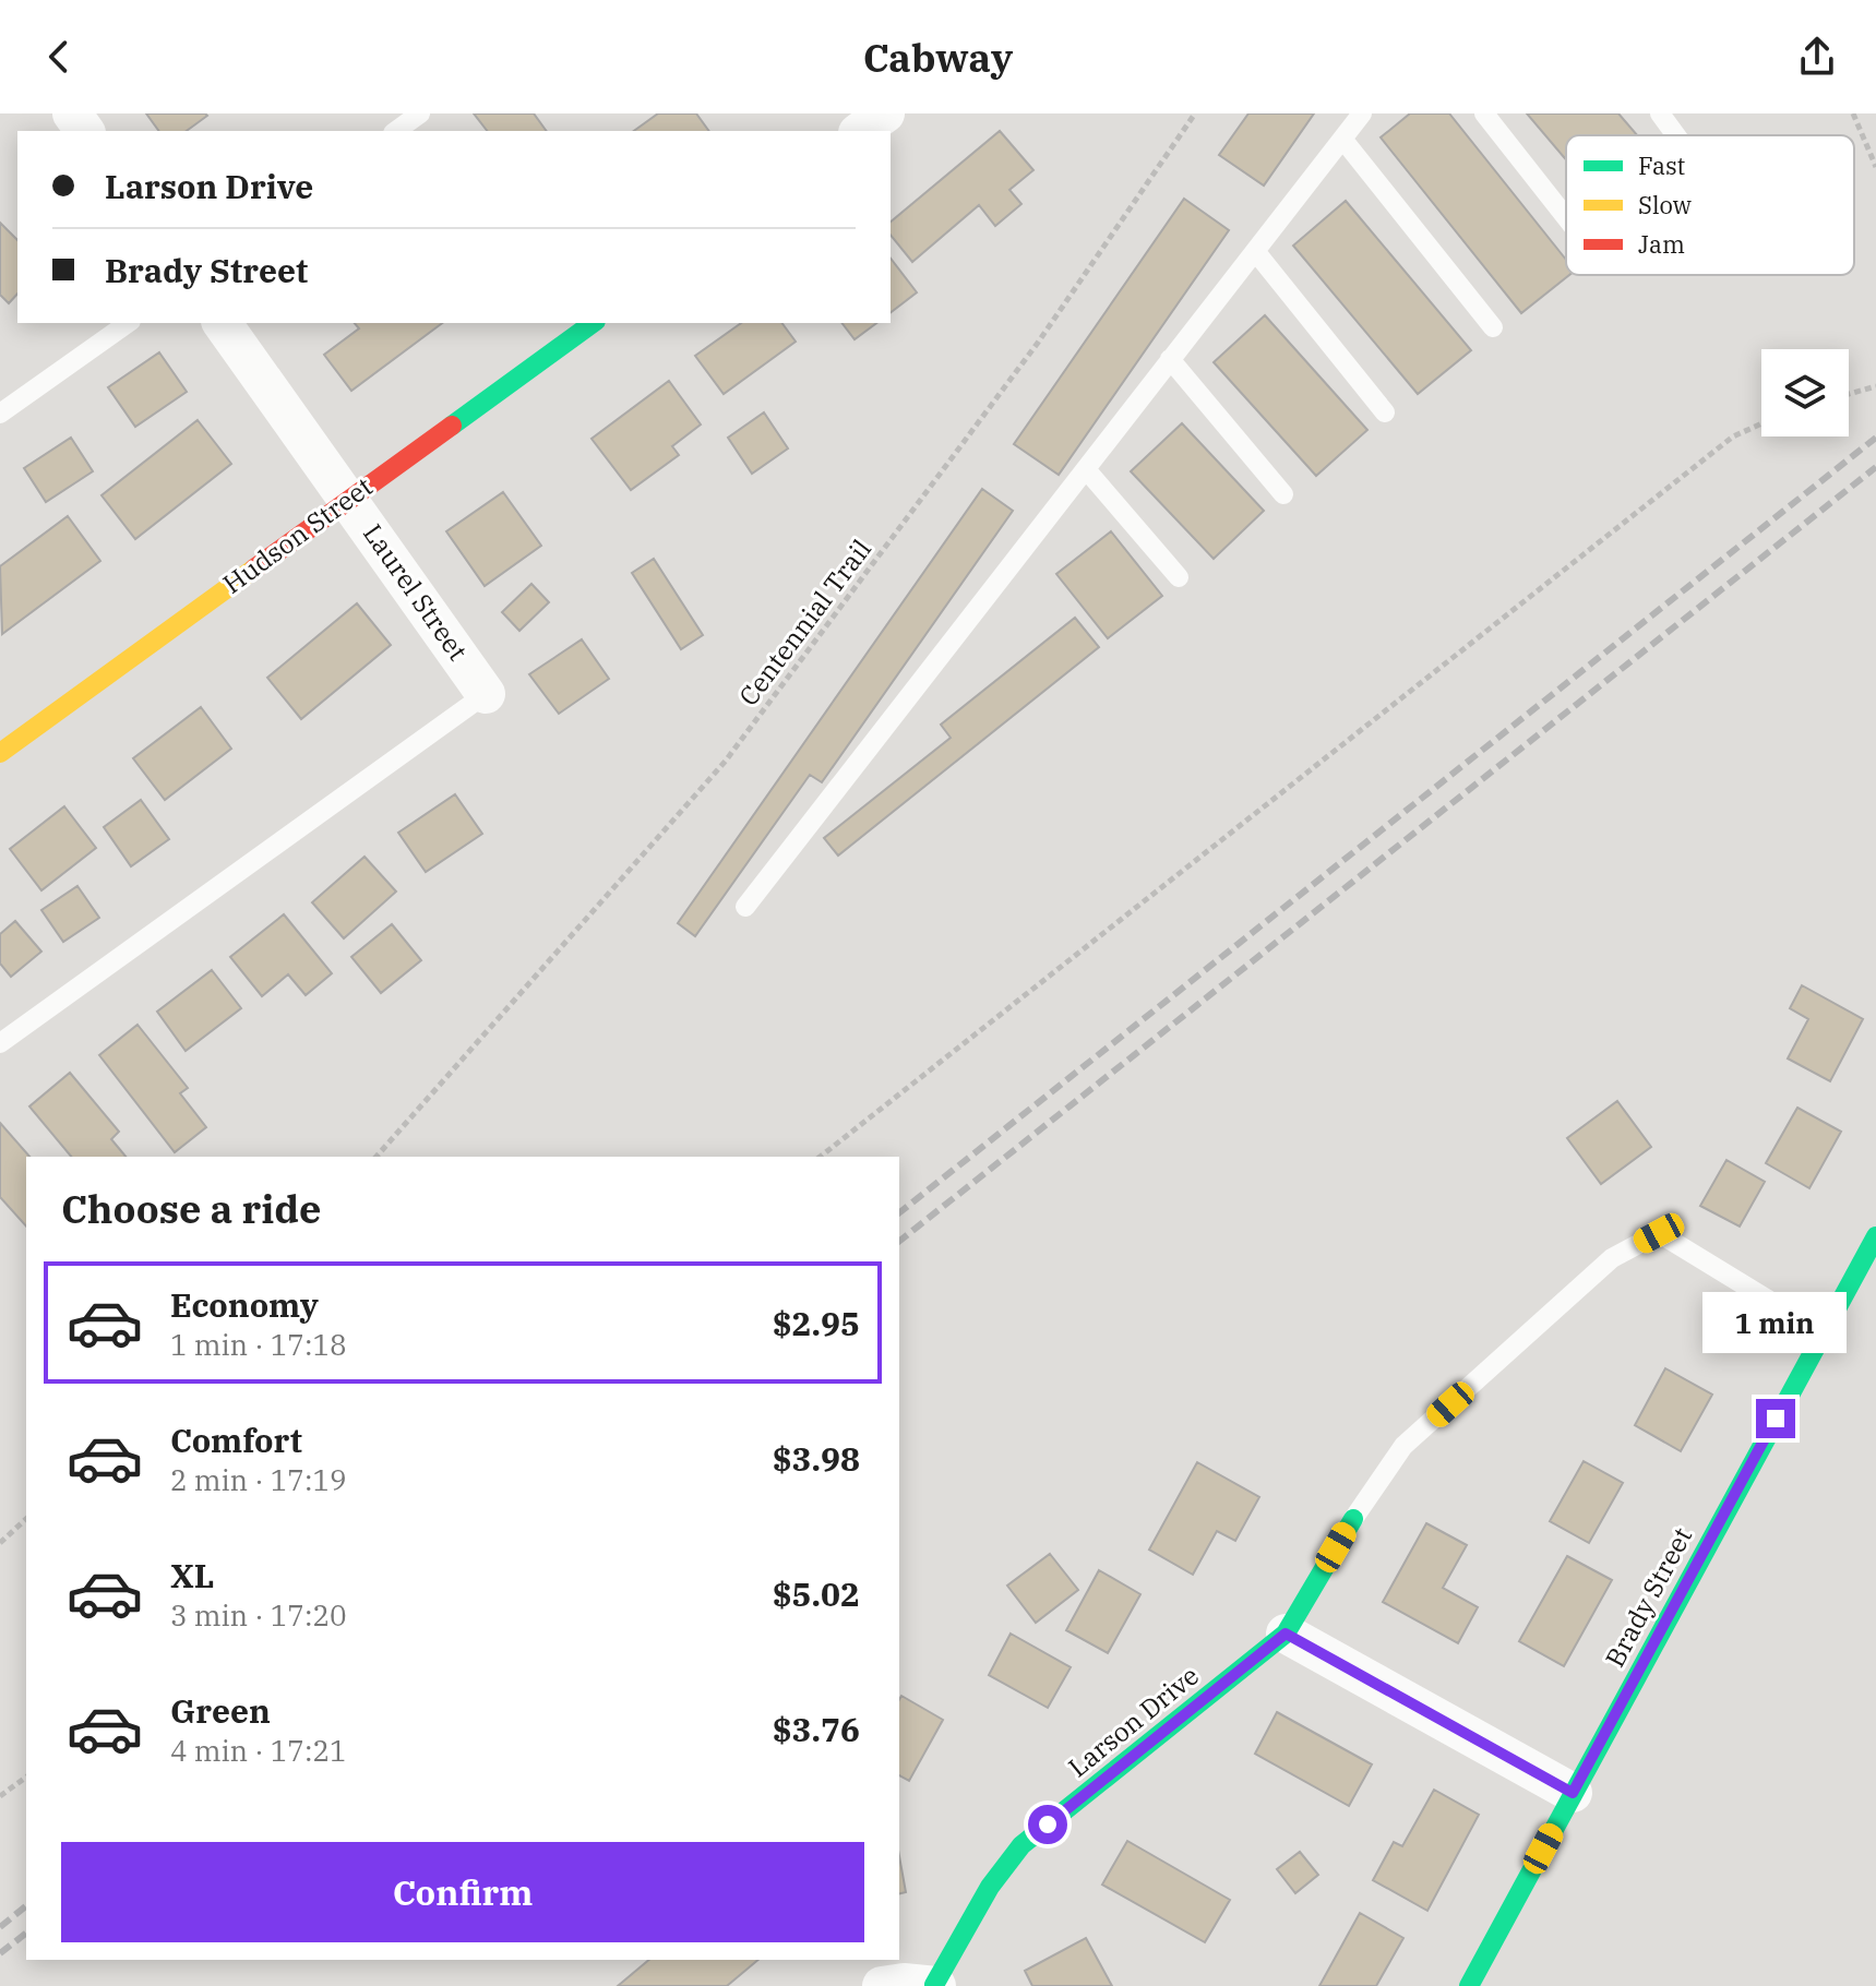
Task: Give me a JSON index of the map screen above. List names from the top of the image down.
{
  "streets": {
    "street": [
      "Hudson Street",
      "Laurel Street",
      "Brady Street",
      "Larson Drive"
    ],
    "path": ["Centennial Trail"]
  },
  "crossings": [
    ["Hudson Street", "Laurel Street"]
  ],
  "legend": ["Fast", "Slow", "Jam"],
  "page": {
    "header": "Cabway",
    "banner": ["Larson Drive", "Brady Street"],
    "heading": "Choose a ride",
    "list": [
      {
        "name": "Economy",
        "note": "1 min · 17:18",
        "value": "$2.95"
      },
      {
        "name": "Comfort",
        "note": "2 min · 17:19",
        "value": "$3.98"
      },
      {
        "name": "XL",
        "note": "3 min · 17:20",
        "value": "$5.02"
      },
      {
        "name": "Green",
        "note": "4 min · 17:21",
        "value": "$3.76"
      }
    ],
    "bubble": "1 min",
    "buttons": "Confirm"
  }
}
